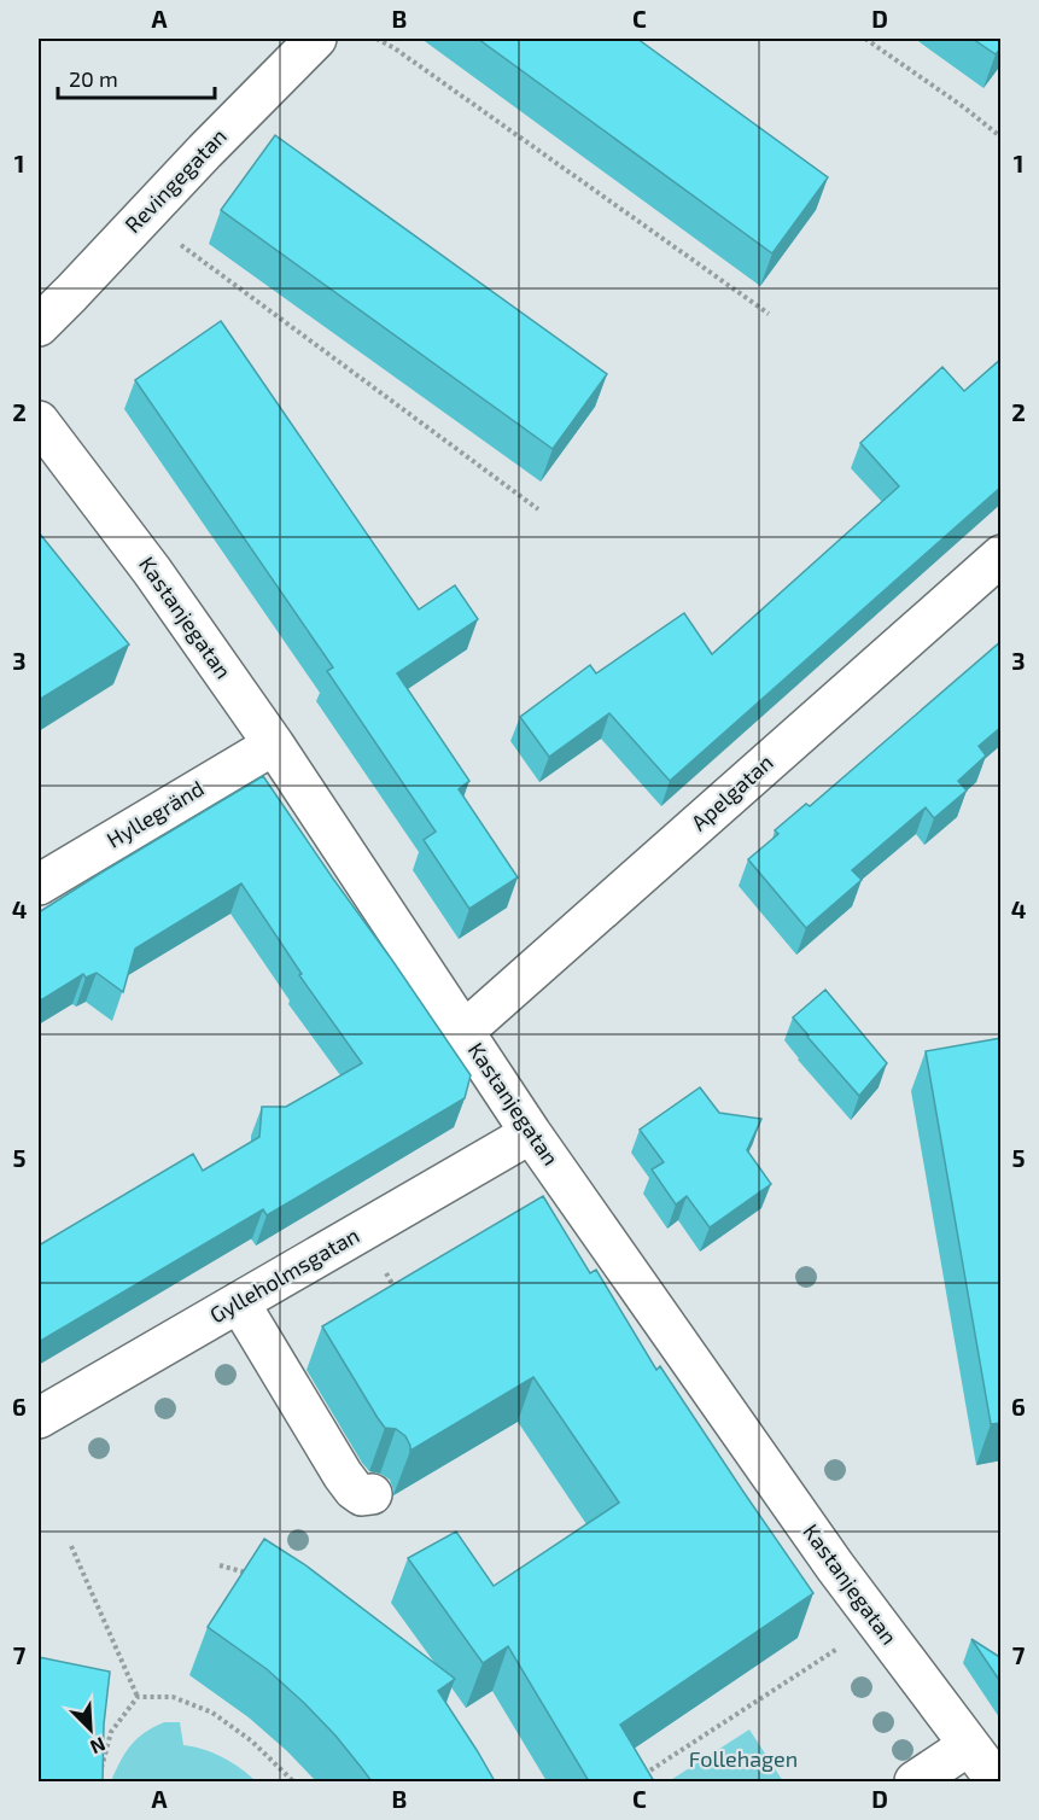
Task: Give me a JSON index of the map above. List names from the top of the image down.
{
  "streets": {
    "street": [
      "Revingegatan",
      "Kastanjegatan",
      "Apelgatan",
      "Hyllegränd",
      "Gylleholmsgatan"
    ]
  },
  "crossings": [
    ["Kastanjegatan", "Apelgatan"],
    ["Kastanjegatan", "Hyllegränd"],
    ["Kastanjegatan", "Gylleholmsgatan"]
  ],
  "parks": ["Follehagen"],
  "scale_bar": "20 m",
  "north": "bottom right",
  "grid": {
    "columns": [
      "A",
      "B",
      "C",
      "D"
    ],
    "rows": [
      "1",
      "2",
      "3",
      "4",
      "5",
      "6",
      "7"
    ]
  }
}
